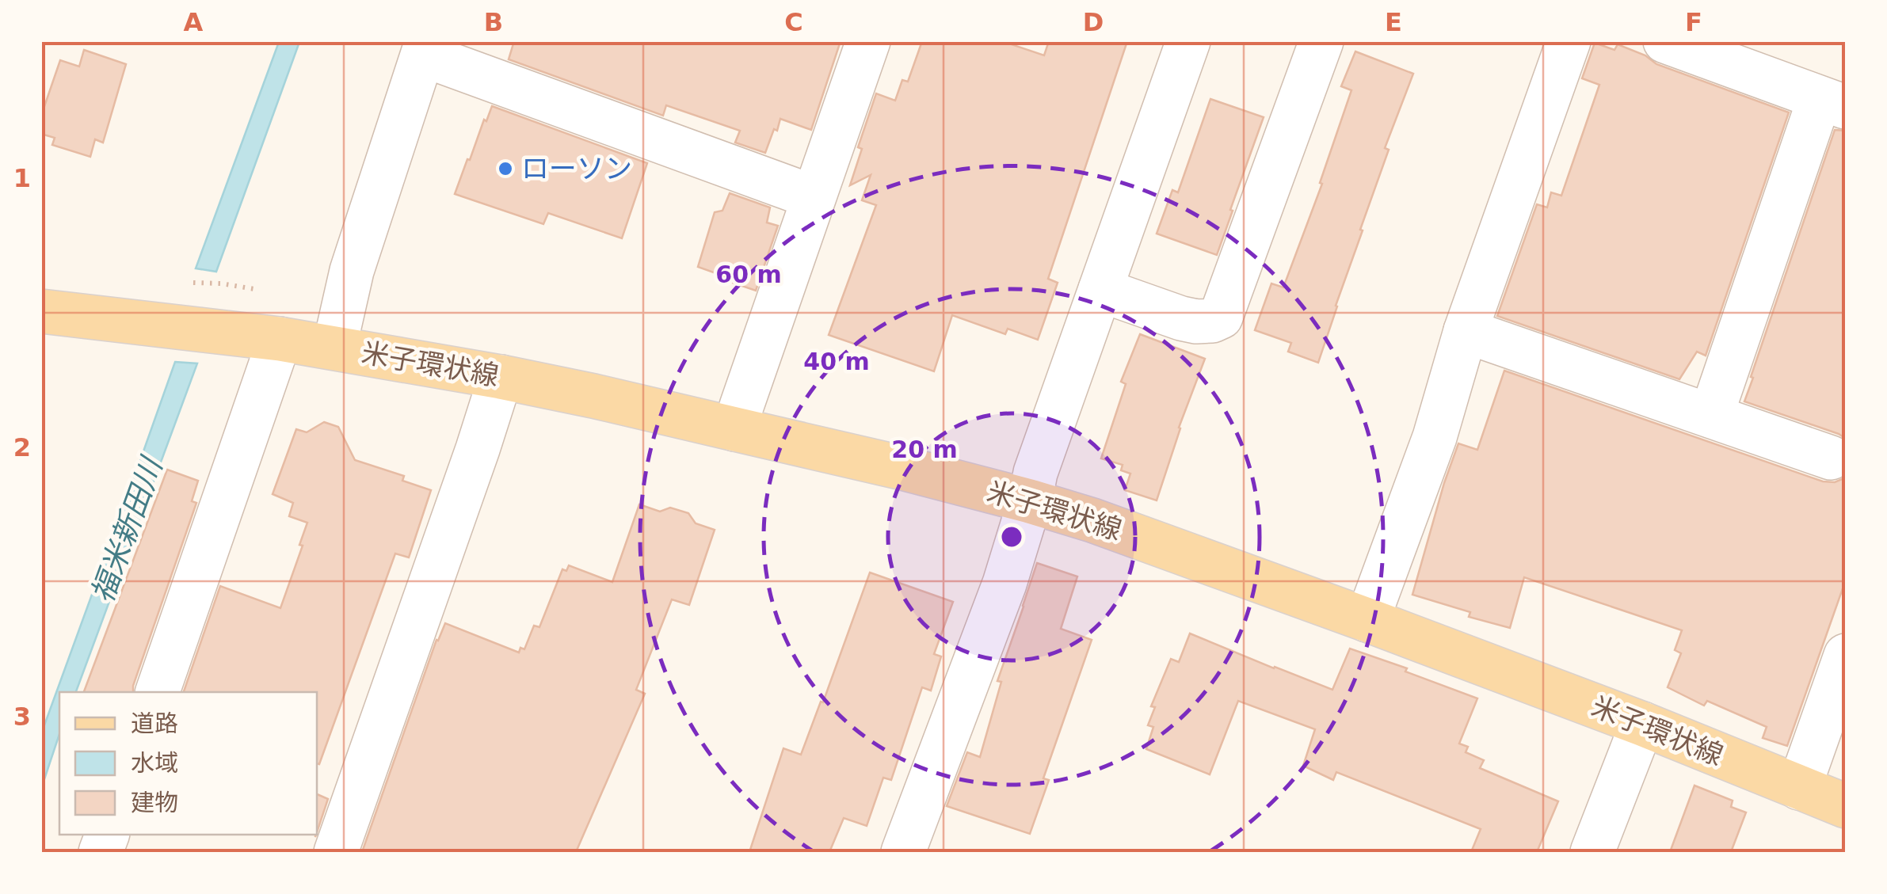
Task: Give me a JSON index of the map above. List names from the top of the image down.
{
  "streets": {
    "main road": ["米子環状線"]
  },
  "water": ["福米新田川"],
  "places": ["ローソン"],
  "legend": ["道路", "水域", "建物"],
  "grid": {
    "columns": [
      "A",
      "B",
      "C",
      "D",
      "E",
      "F"
    ],
    "rows": ["1", "2", "3"]
  },
  "rings": ["60 m", "40 m", "20 m"]
}
